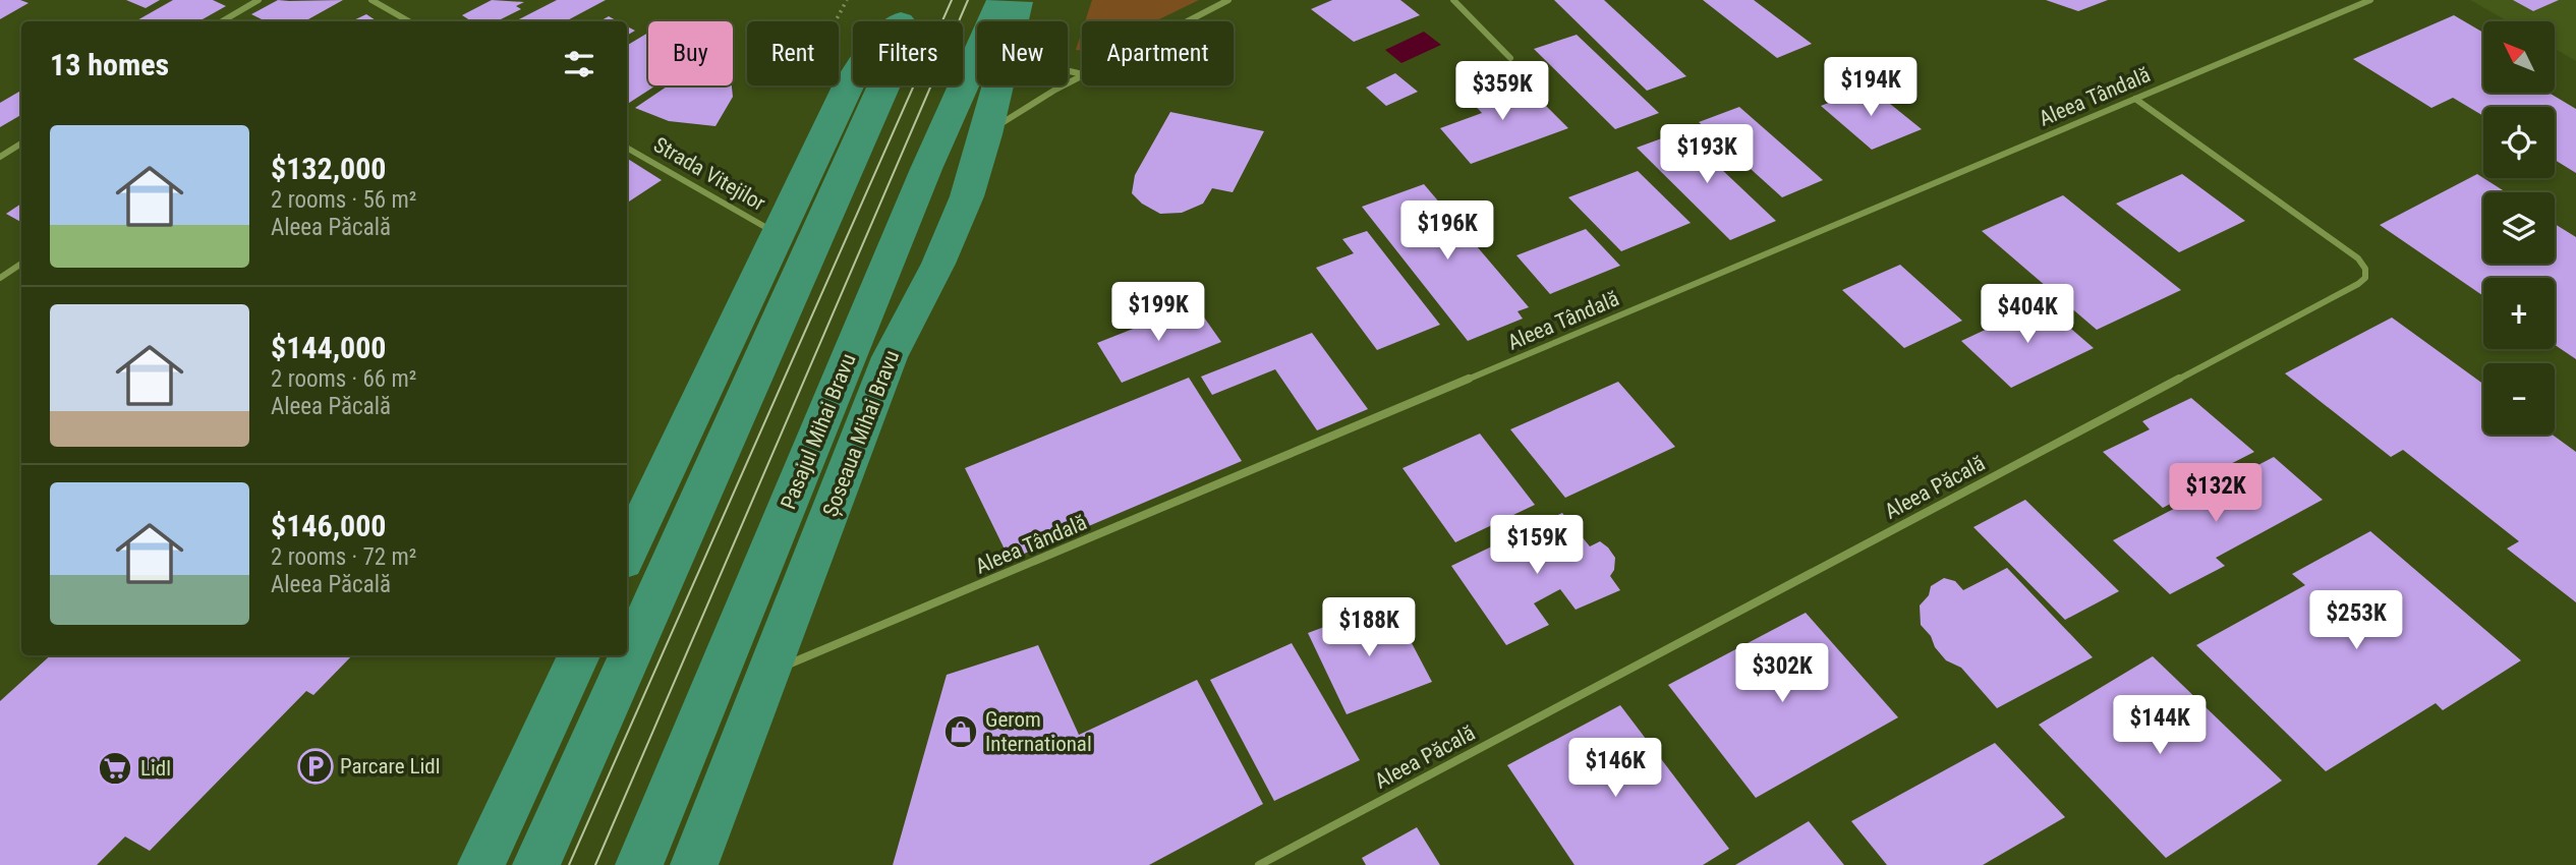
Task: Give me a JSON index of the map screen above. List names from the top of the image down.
{
  "streets": {
    "main road": ["Pasajul Mihai Bravu", "Șoseaua Mihai Bravu"],
    "street": ["Aleea Tândală", "Strada Vitejilor", "Aleea Păcală"]
  },
  "crossings": [
    ["Aleea Tândală", "Șoseaua Mihai Bravu"],
    ["Aleea Tândală", "Aleea Păcală"]
  ],
  "places": {
    "shop": ["Gerom International"],
    "parking": ["Parcare Lidl"],
    "supermarket": ["Lidl"]
  },
  "north": "top left",
  "page": {
    "map_buttons": ["+", "−"],
    "chip": [
      "Buy",
      "Rent",
      "Filters",
      "New",
      "Apartment"
    ],
    "heading": "13 homes",
    "price": [
      "$194K",
      "$359K",
      "$193K",
      "$196K",
      "$199K",
      "$404K",
      "$132K",
      "$159K",
      "$253K",
      "$188K",
      "$302K",
      "$144K",
      "$146K"
    ],
    "list": [
      {
        "name": "$132,000",
        "note": "2 rooms · 56 m² · Aleea Păcală"
      },
      {
        "name": "$144,000",
        "note": "2 rooms · 66 m² · Aleea Păcală"
      },
      {
        "name": "$146,000",
        "note": "2 rooms · 72 m² · Aleea Păcală"
      }
    ]
  }
}
